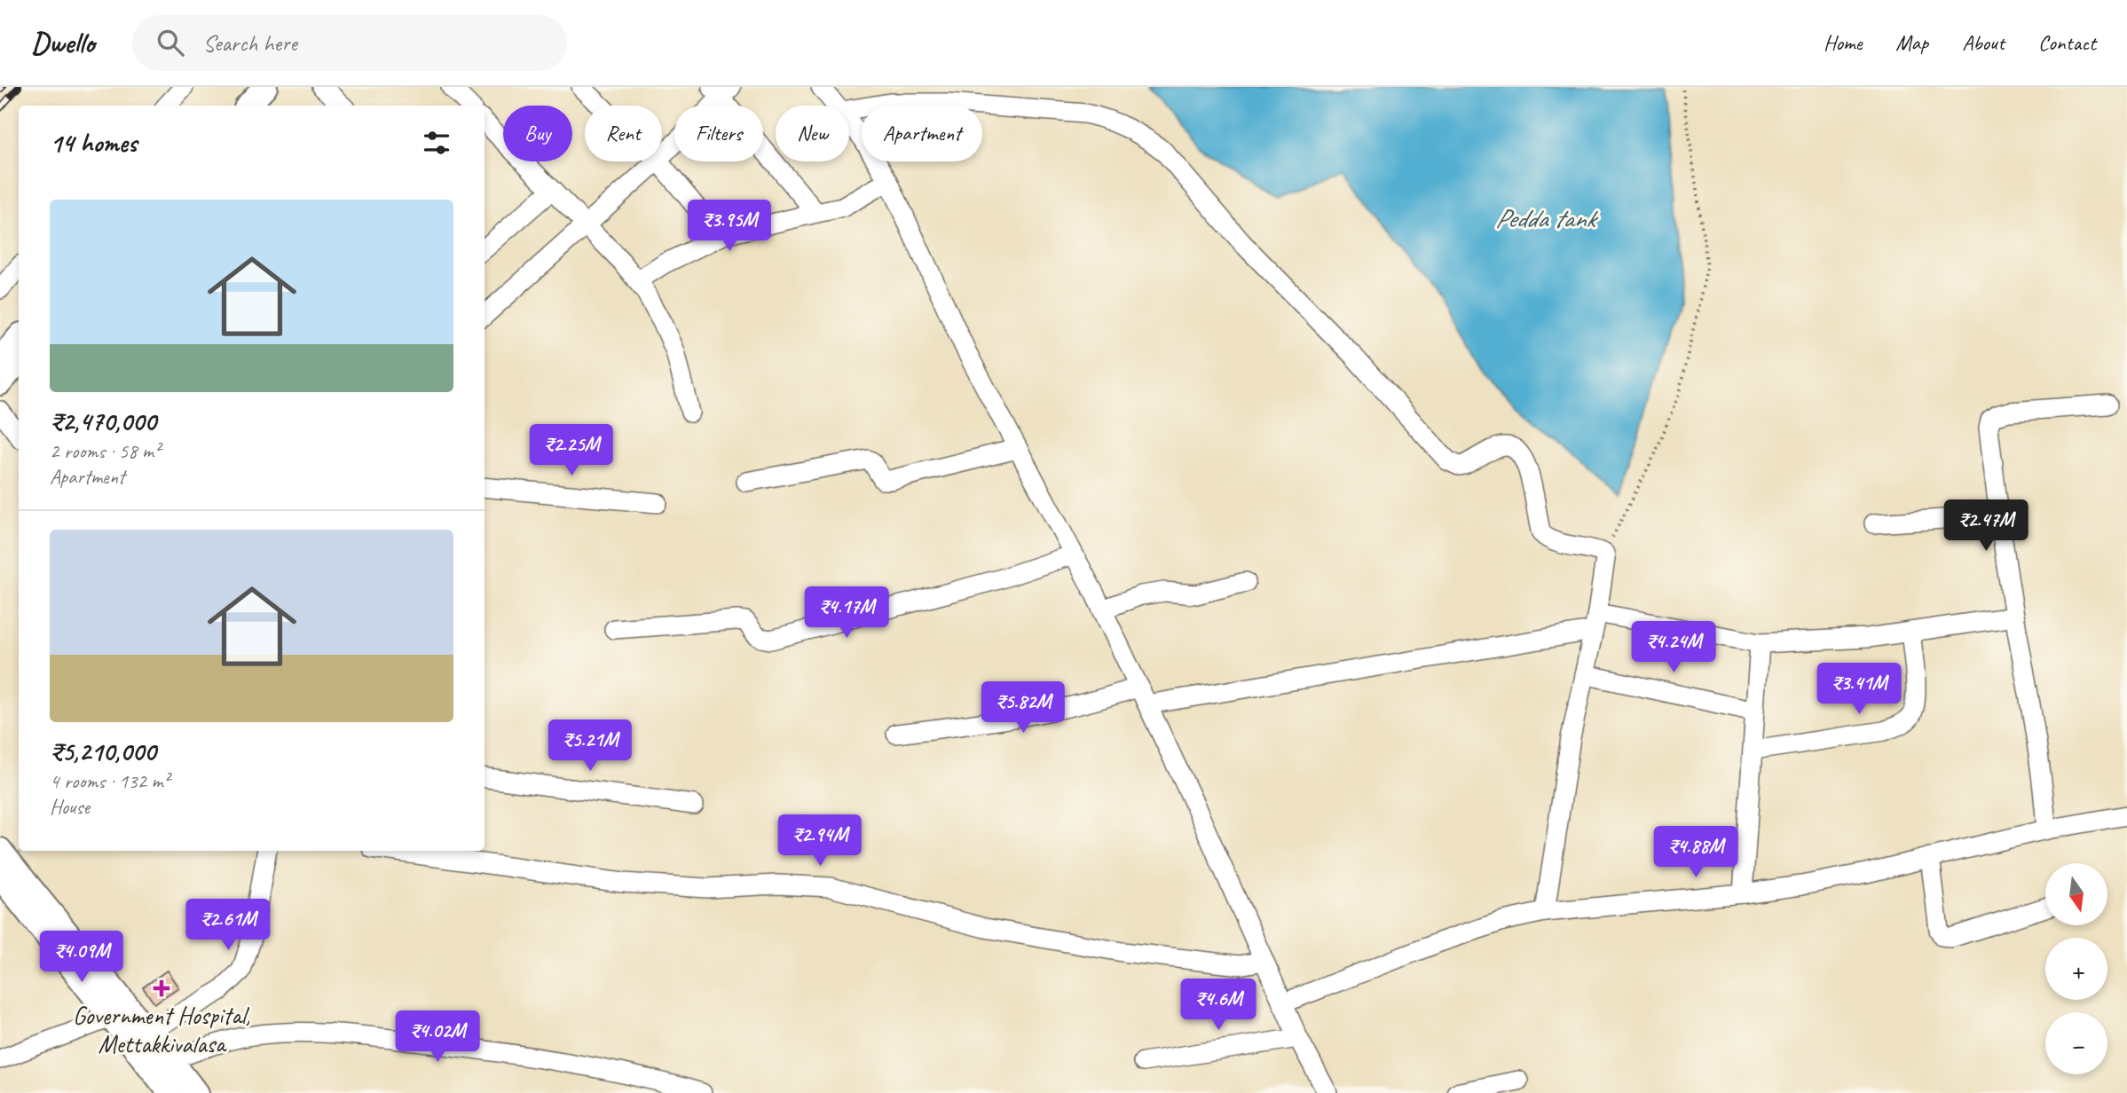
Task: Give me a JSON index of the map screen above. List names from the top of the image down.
{
  "water": ["Pedda tank"],
  "places": {
    "health": ["Government Hospital, Mettakkivalasa"]
  },
  "north": "bottom",
  "page": {
    "header": "Dwello",
    "search": "Search here",
    "nav": [
      "Home",
      "Map",
      "About",
      "Contact"
    ],
    "chip": [
      "Buy",
      "Rent",
      "Filters",
      "New",
      "Apartment"
    ],
    "heading": "14 homes",
    "list": [
      {
        "name": "₹2,470,000",
        "note": "2 rooms · 58 m² · Apartment"
      },
      {
        "name": "₹5,210,000",
        "note": "4 rooms · 132 m² · House"
      }
    ],
    "price": [
      "₹3.95M",
      "₹2.25M",
      "₹2.47M",
      "₹4.17M",
      "₹4.24M",
      "₹3.41M",
      "₹5.82M",
      "₹5.21M",
      "₹2.94M",
      "₹4.88M",
      "₹2.61M",
      "₹4.09M",
      "₹4.6M",
      "₹4.02M"
    ],
    "map_buttons": ["+", "−"]
  }
}
